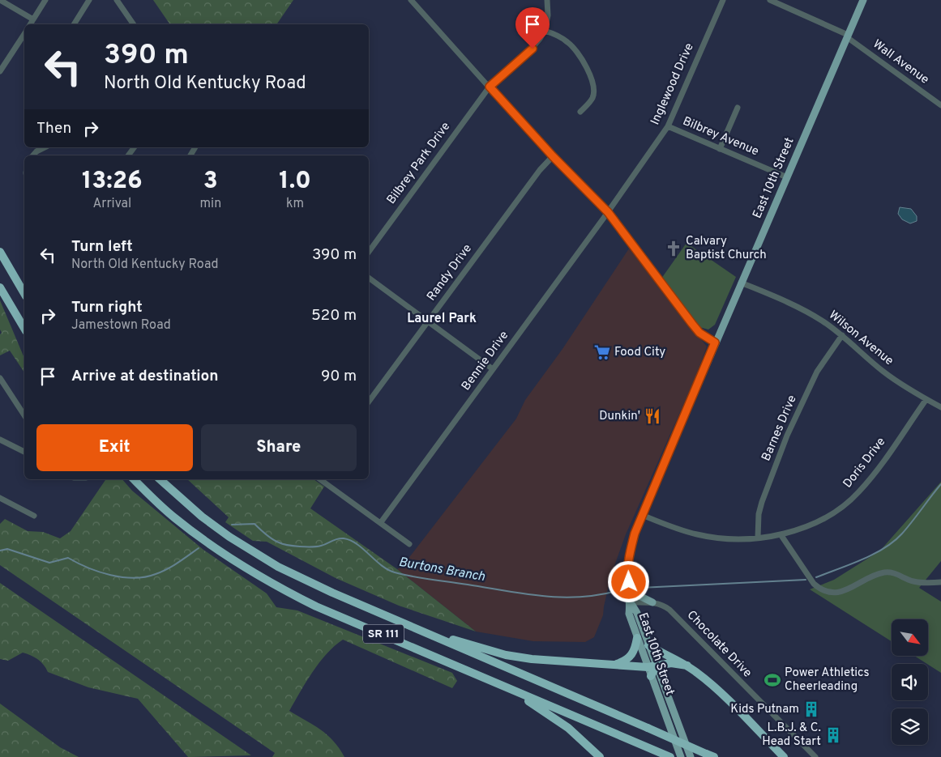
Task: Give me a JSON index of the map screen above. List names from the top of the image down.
{
  "streets": {
    "highway": ["SR 111"],
    "main road": ["East 10th Street"],
    "street": [
      "Wall Avenue",
      "Inglewood Drive",
      "Bilbrey Avenue",
      "Bilbrey Park Drive",
      "Randy Drive",
      "Wilson Avenue",
      "Bennie Drive",
      "Barnes Drive",
      "Doris Drive",
      "Chocolate Drive"
    ]
  },
  "crossings": [
    ["Wall Avenue", "East 10th Street"],
    ["Inglewood Drive", "Bilbrey Avenue"],
    ["Inglewood Drive", "Bennie Drive"],
    ["Bilbrey Avenue", "East 10th Street"],
    ["East 10th Street", "Wilson Avenue"],
    ["East 10th Street", "Doris Drive"],
    ["East 10th Street", "Chocolate Drive"],
    ["Wilson Avenue", "Barnes Drive"],
    ["Wilson Avenue", "Doris Drive"],
    ["Barnes Drive", "Doris Drive"]
  ],
  "districts": ["Laurel Park"],
  "water": ["Burtons Branch"],
  "places": {
    "church": ["Calvary Baptist Church"],
    "supermarket": ["Food City"],
    "restaurant": ["Dunkin'"],
    "sports": ["Power Athletics Cheerleading"],
    "building": ["Kids Putnam", "L.B.J. & C. Head Start"]
  },
  "north": "bottom right",
  "page": {
    "turn": ["390 m", "North Old Kentucky Road"],
    "then": "Then",
    "eta": [
      "13:26",
      "Arrival",
      "3",
      "min",
      "1.0",
      "km"
    ],
    "list": [
      {
        "name": "Turn left",
        "note": "North Old Kentucky Road",
        "value": "390 m"
      },
      {
        "name": "Turn right",
        "note": "Jamestown Road",
        "value": "520 m"
      },
      {
        "name": "Arrive at destination",
        "value": "90 m"
      }
    ],
    "buttons": ["Exit", "Share"]
  }
}
